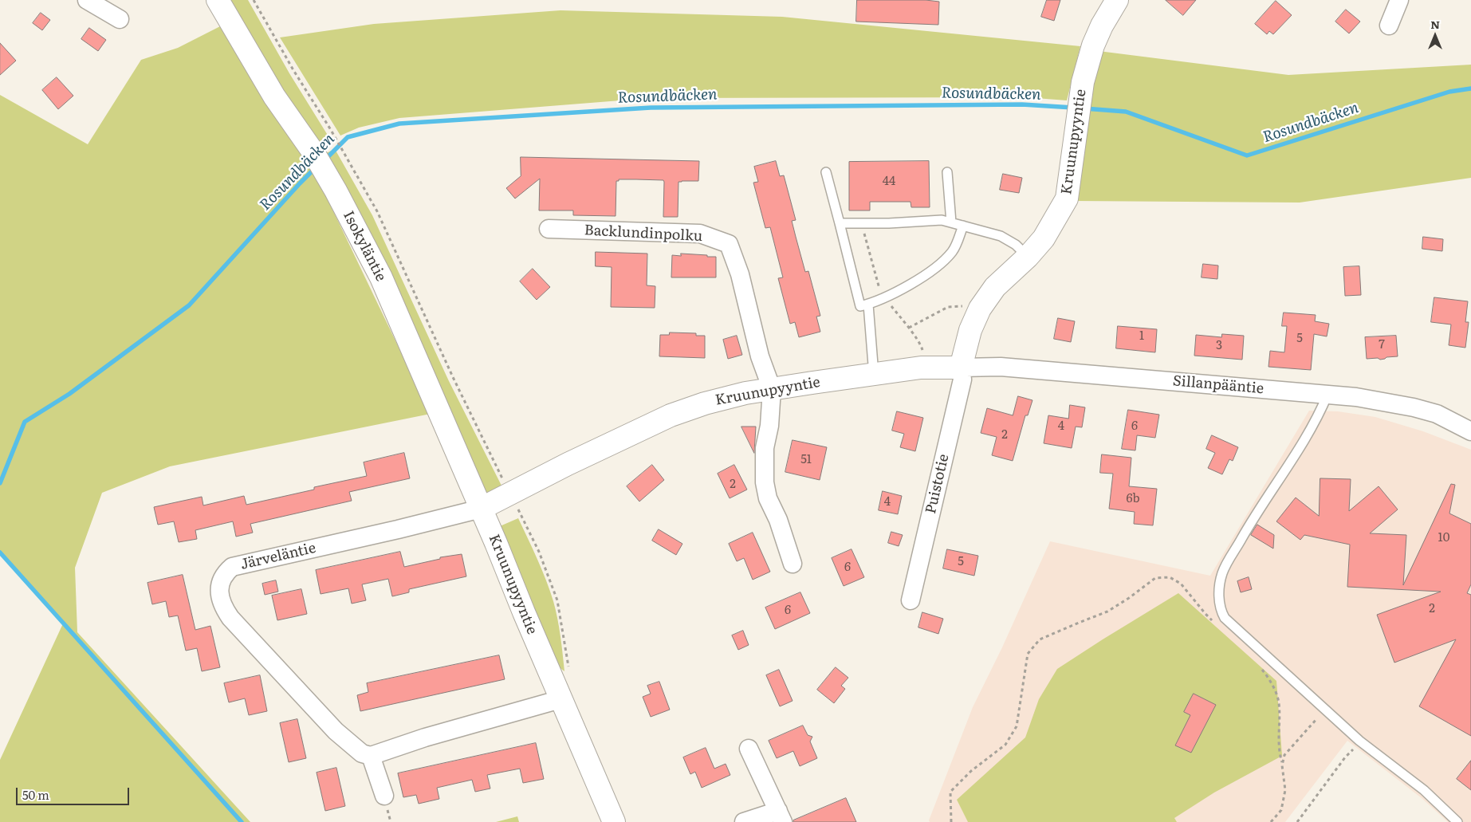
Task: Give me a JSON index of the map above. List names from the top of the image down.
{
  "streets": {
    "street": [
      "Kruunupyyntie",
      "Backlundinpolku",
      "Isokyläntie",
      "Sillanpääntie",
      "Puistotie",
      "Järveläntie"
    ]
  },
  "crossings": [
    ["Kruunupyyntie", "Backlundinpolku"],
    ["Kruunupyyntie", "Isokyläntie"],
    ["Kruunupyyntie", "Sillanpääntie"],
    ["Kruunupyyntie", "Puistotie"],
    ["Kruunupyyntie", "Järveläntie"],
    ["Isokyläntie", "Järveläntie"],
    ["Sillanpääntie", "Puistotie"]
  ],
  "water": ["Rosundbäcken"],
  "house_numbers": [
    "44",
    "1",
    "5",
    "7",
    "3",
    "4",
    "6",
    "2",
    "51",
    "2",
    "6b",
    "4",
    "10",
    "5",
    "6",
    "2",
    "6"
  ],
  "scale_bar": "50 m",
  "north": "top"
}
